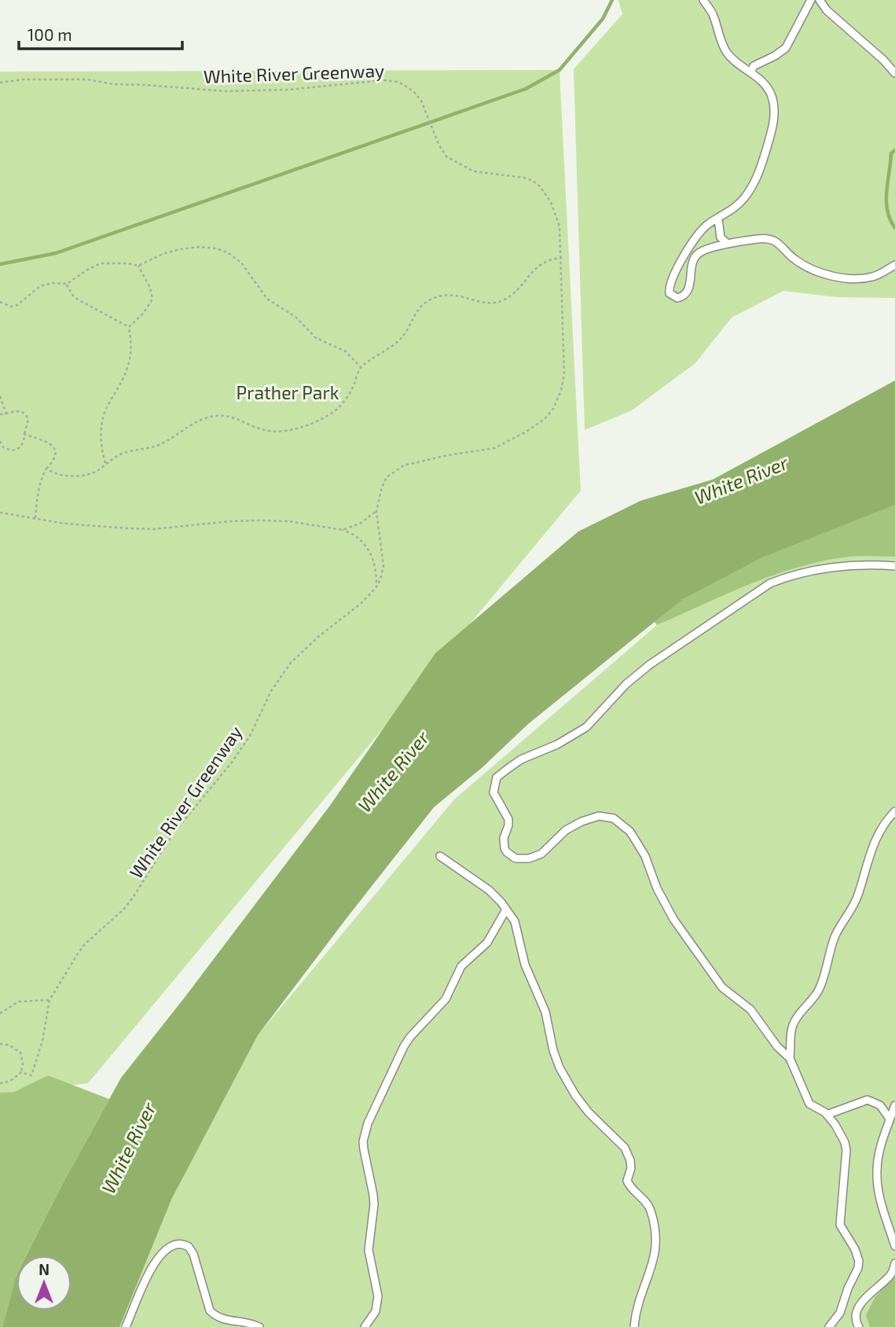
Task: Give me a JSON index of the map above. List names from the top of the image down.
{
  "streets": {
    "path": ["White River Greenway"]
  },
  "water": ["White River"],
  "parks": ["Prather Park"],
  "scale_bar": "100 m",
  "north": "top"
}
